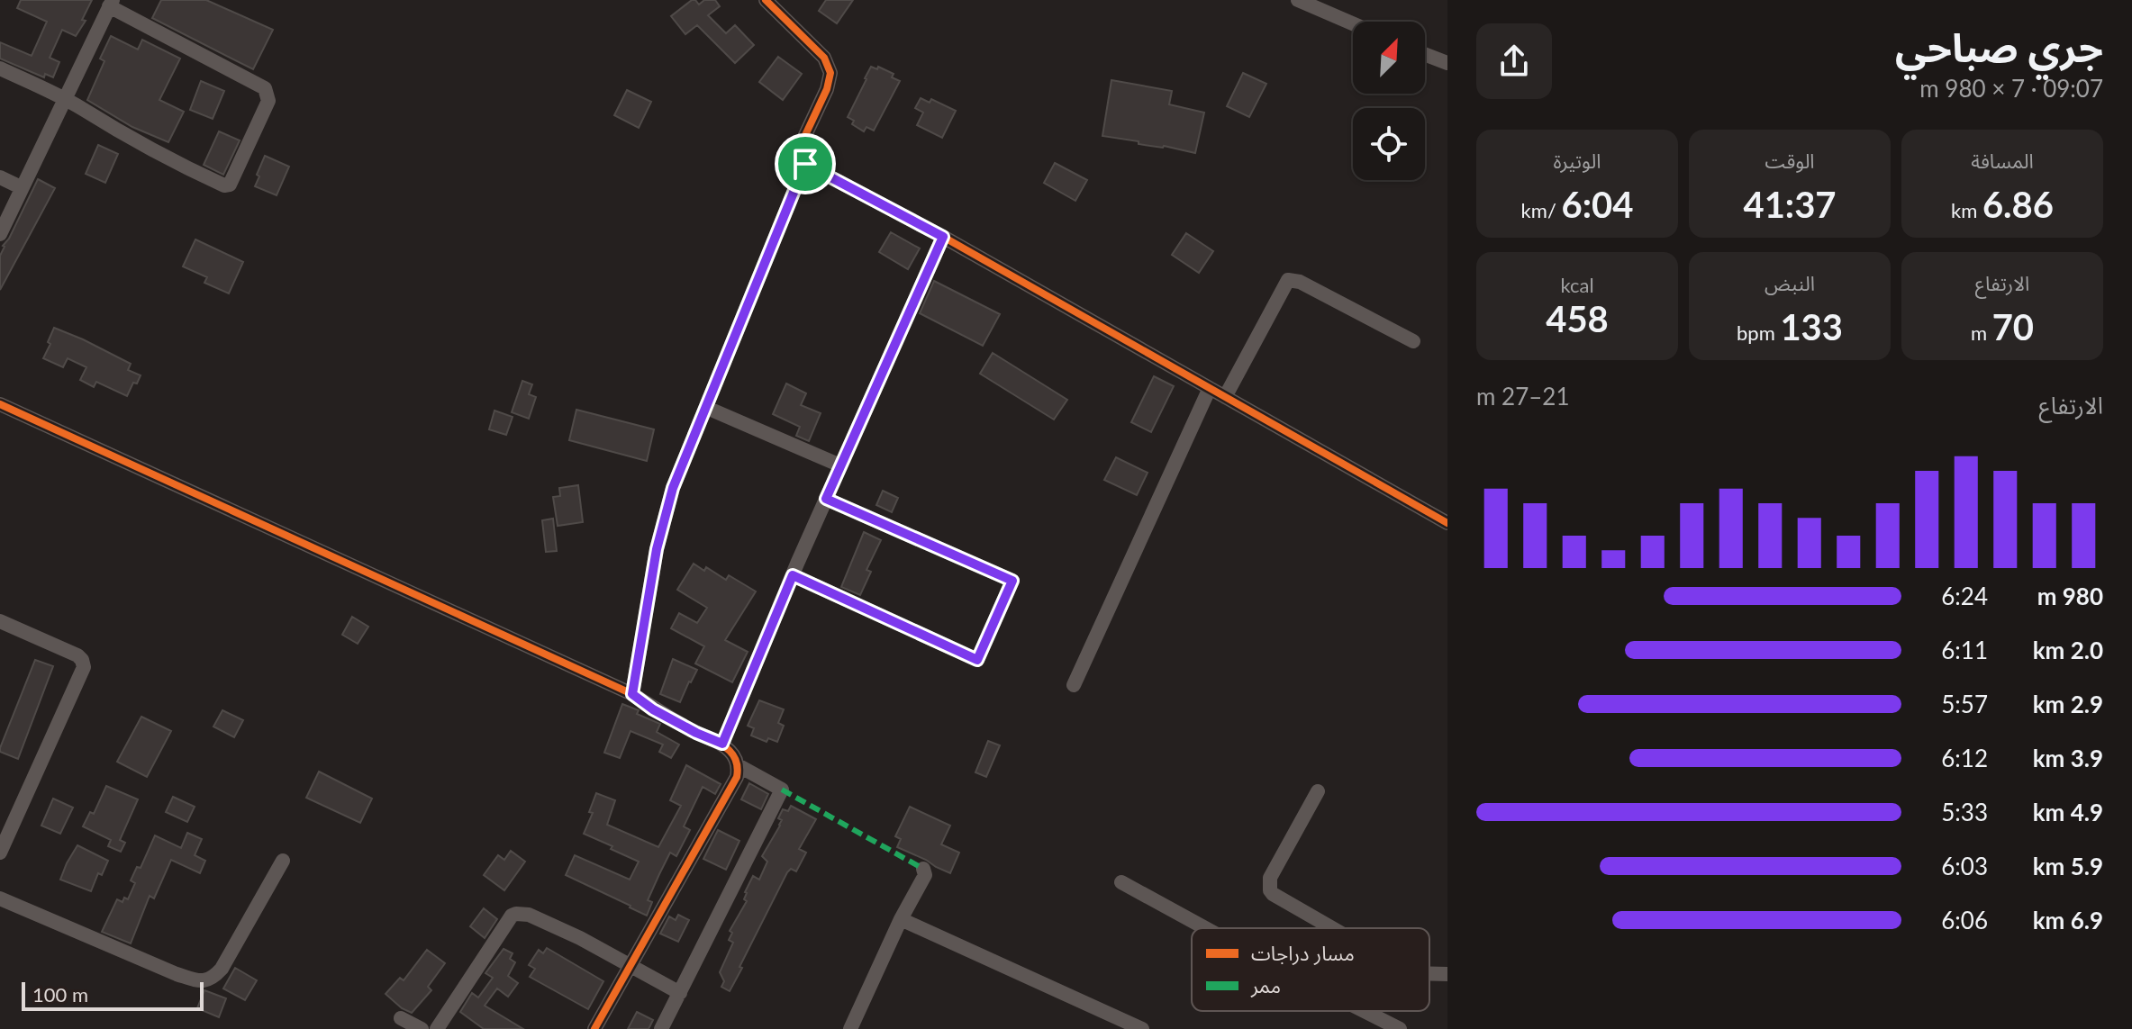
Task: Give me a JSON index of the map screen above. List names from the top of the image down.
{
  "legend": ["مسار دراجات", "ممر"],
  "scale_bar": "100 m",
  "north": "top right",
  "page": {
    "heading": ["جري صباحي", "09:07 · 7 × 980 m"],
    "stats": [
      ["المسافة", "6.86 km"],
      ["الوقت", "41:37"],
      ["الوتيرة", "6:04 /km"],
      ["الارتفاع", "70 m"],
      ["النبض", "133 bpm"],
      ["kcal", "458"]
    ],
    "chart": ["الارتفاع", "21–27 m"],
    "list": [
      {
        "name": "980 m",
        "note": "6:24"
      },
      {
        "name": "2.0 km",
        "note": "6:11"
      },
      {
        "name": "2.9 km",
        "note": "5:57"
      },
      {
        "name": "3.9 km",
        "note": "6:12"
      },
      {
        "name": "4.9 km",
        "note": "5:33"
      },
      {
        "name": "5.9 km",
        "note": "6:03"
      },
      {
        "name": "6.9 km",
        "note": "6:06"
      }
    ],
    "scale": "100 m"
  }
}
